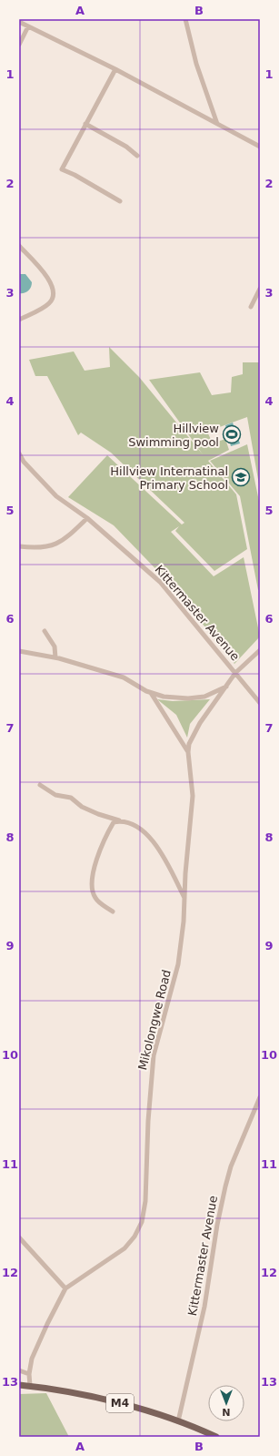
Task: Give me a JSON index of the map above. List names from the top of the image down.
{
  "streets": {
    "main road": ["M4"],
    "street": ["Kittermaster Avenue", "Mikolongwe Road"]
  },
  "crossings": [
    ["Kittermaster Avenue", "Mikolongwe Road"],
    ["Kittermaster Avenue", "M4"],
    ["Mikolongwe Road", "M4"]
  ],
  "places": {
    "sports": ["Hillview Swimming pool"],
    "school or university": ["Hillview Internatinal Primary School"]
  },
  "north": "bottom",
  "grid": {
    "columns": ["A", "B"],
    "rows": [
      "1",
      "2",
      "3",
      "4",
      "5",
      "6",
      "7",
      "8",
      "9",
      "10",
      "11",
      "12",
      "13"
    ]
  }
}
